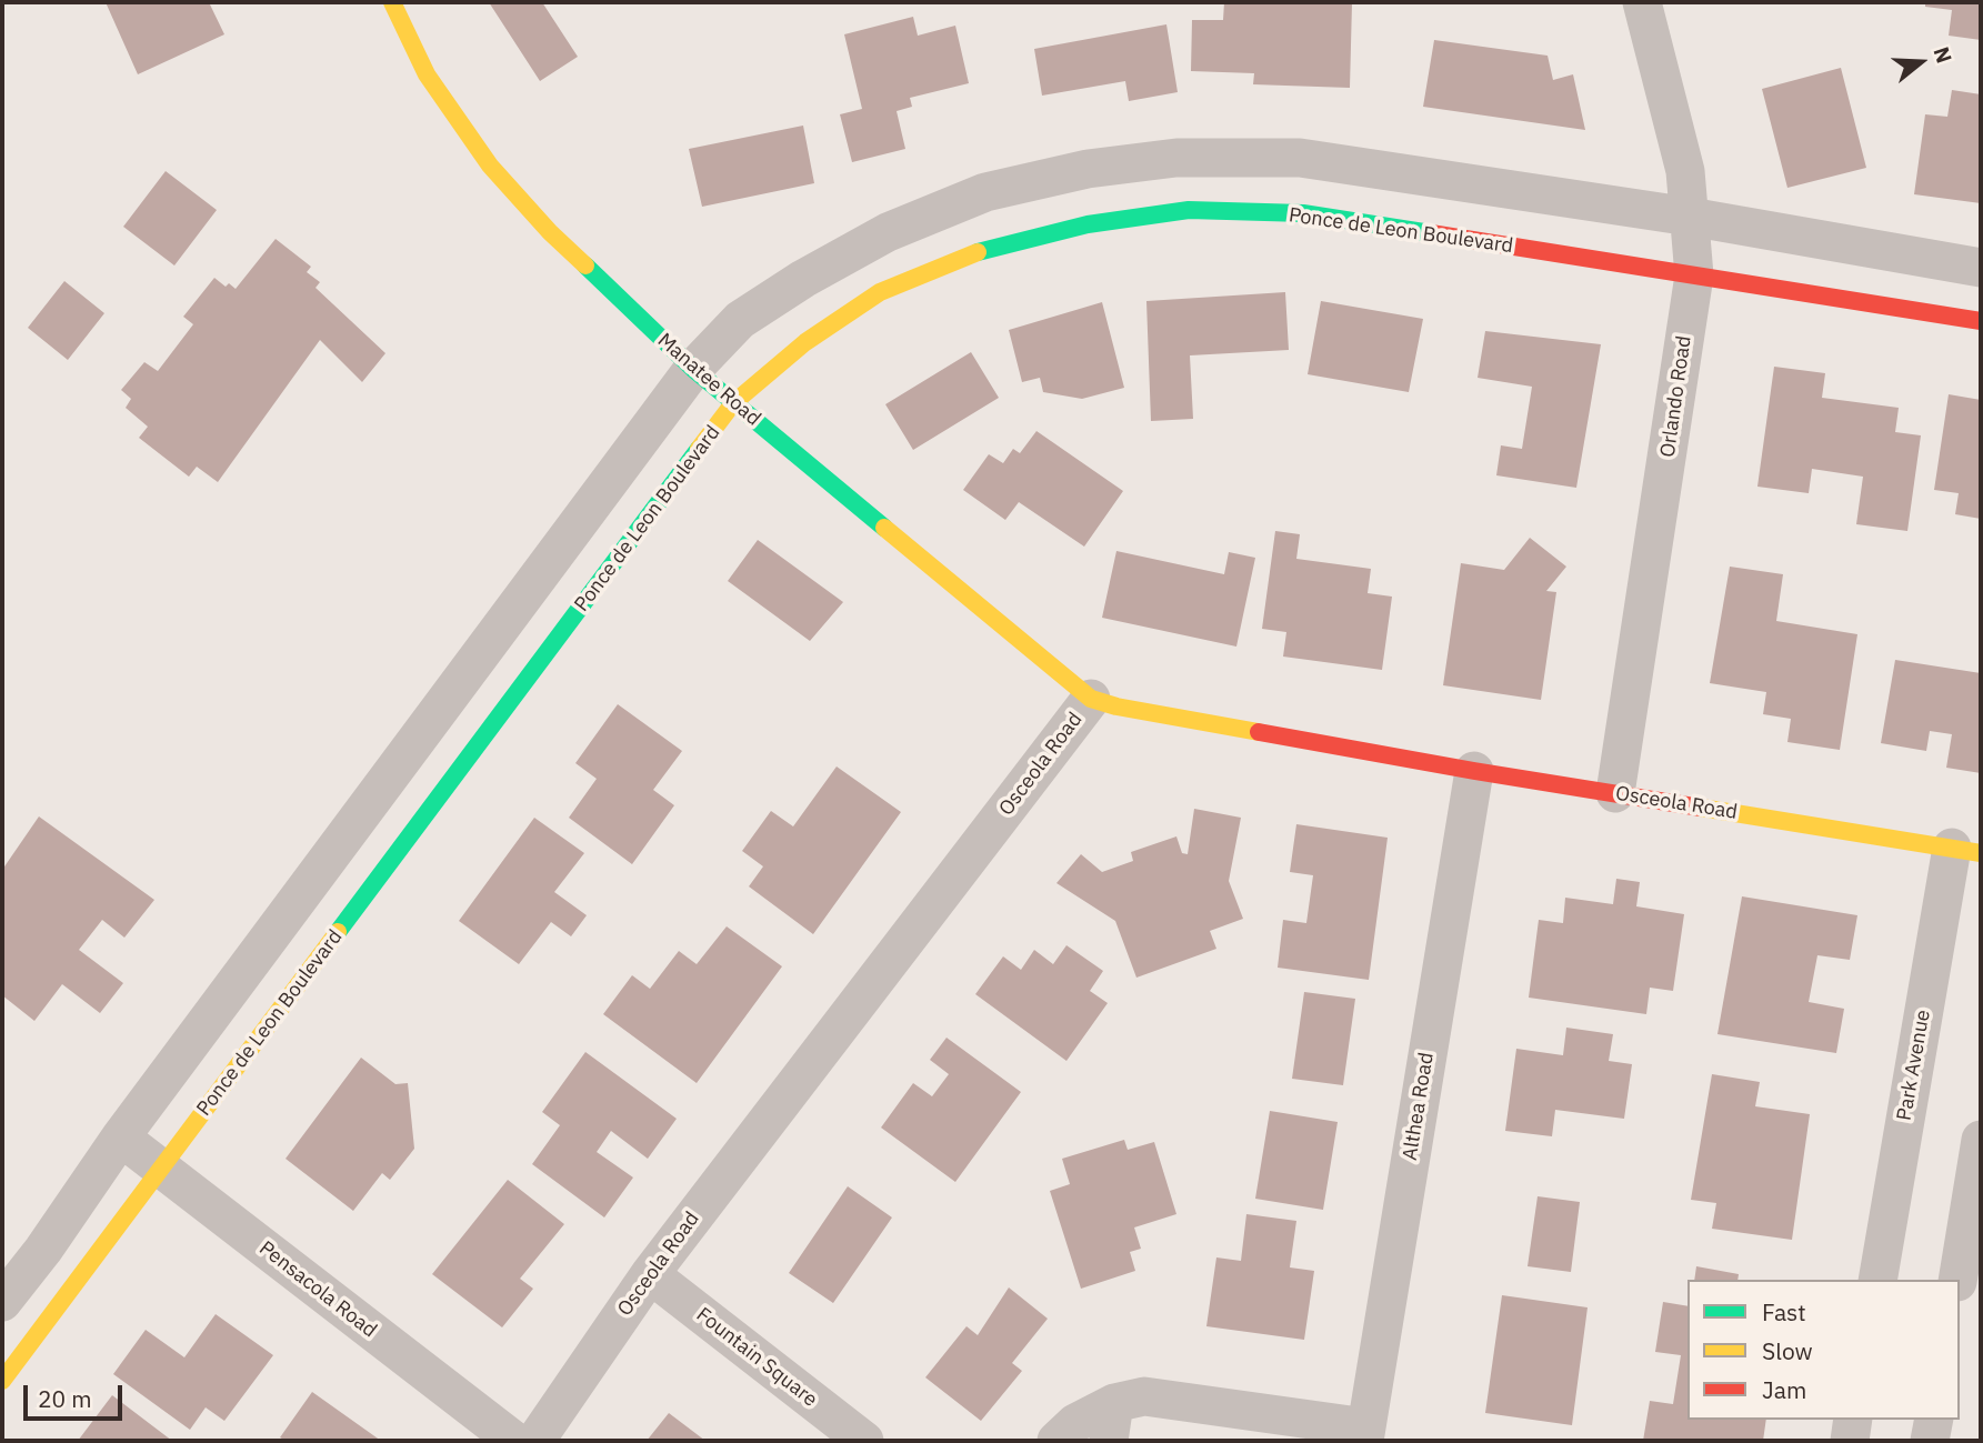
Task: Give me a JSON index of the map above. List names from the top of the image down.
{
  "streets": {
    "street": [
      "Ponce de Leon Boulevard",
      "Manatee Road",
      "Orlando Road",
      "Osceola Road",
      "Park Avenue",
      "Althea Road",
      "Pensacola Road",
      "Fountain Square"
    ]
  },
  "crossings": [
    ["Ponce de Leon Boulevard", "Manatee Road"],
    ["Ponce de Leon Boulevard", "Orlando Road"],
    ["Ponce de Leon Boulevard", "Pensacola Road"],
    ["Manatee Road", "Osceola Road"],
    ["Orlando Road", "Osceola Road"],
    ["Osceola Road", "Park Avenue"],
    ["Osceola Road", "Althea Road"],
    ["Osceola Road", "Fountain Square"]
  ],
  "legend": ["Fast", "Slow", "Jam"],
  "scale_bar": "20 m",
  "north": "right"
}
